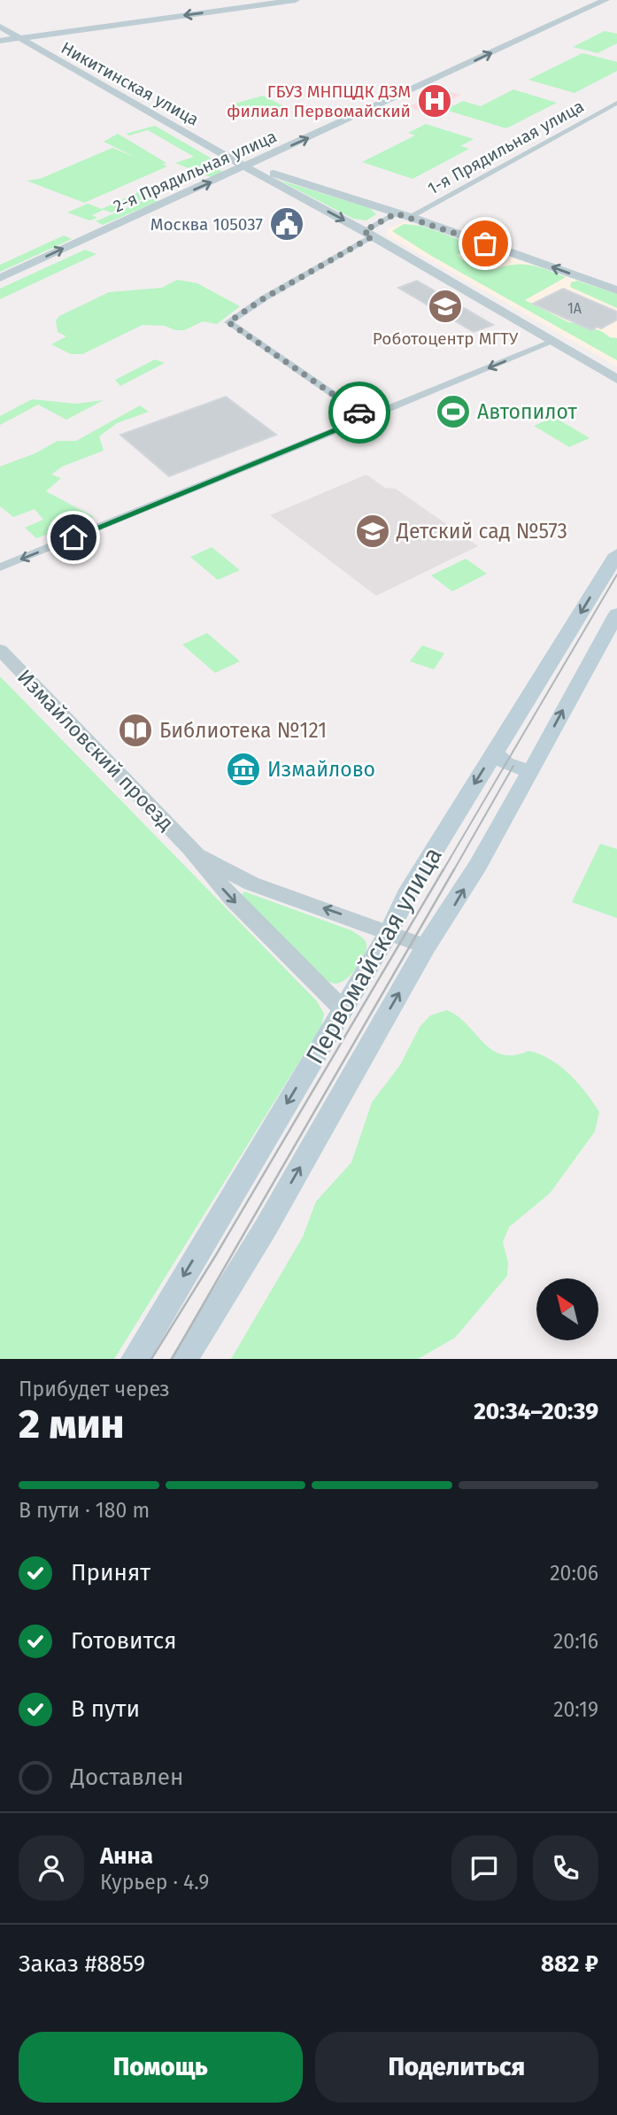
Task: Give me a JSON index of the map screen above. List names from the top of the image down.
{
  "streets": {
    "main road": ["Первомайская улица"],
    "street": [
      "Никитинская улица",
      "1-я Прядильная улица",
      "2-я Прядильная улица",
      "Измайловский проезд"
    ]
  },
  "crossings": [
    ["Никитинская улица", "2-я Прядильная улица"],
    ["Измайловский проезд", "Первомайская улица"]
  ],
  "one_way": ["2-я Прядильная улица"],
  "places": {
    "hospital": ["ГБУЗ МНПЦДК ДЗМ филиал Первомайский"],
    "public building": ["Москва 105037"],
    "school or university": ["Роботоцентр МГТУ", "Детский сад №573"],
    "sports": ["Автопилот"],
    "library": ["Библиотека №121"],
    "museum": ["Измайлово"]
  },
  "house_numbers": ["1А"],
  "north": "top left",
  "page": {
    "heading": ["2 мин", "Прибудет через", "20:34–20:39"],
    "panel": [
      "Анна",
      "Курьер · 4.9",
      "Заказ #8859",
      "882 ₽"
    ],
    "bar": "В пути · 180 m",
    "list": [
      ["Принят", "20:06"],
      ["Готовится", "20:16"],
      ["В пути", "20:19"],
      "Доставлен"
    ],
    "buttons": ["Помощь", "Поделиться"]
  }
}
